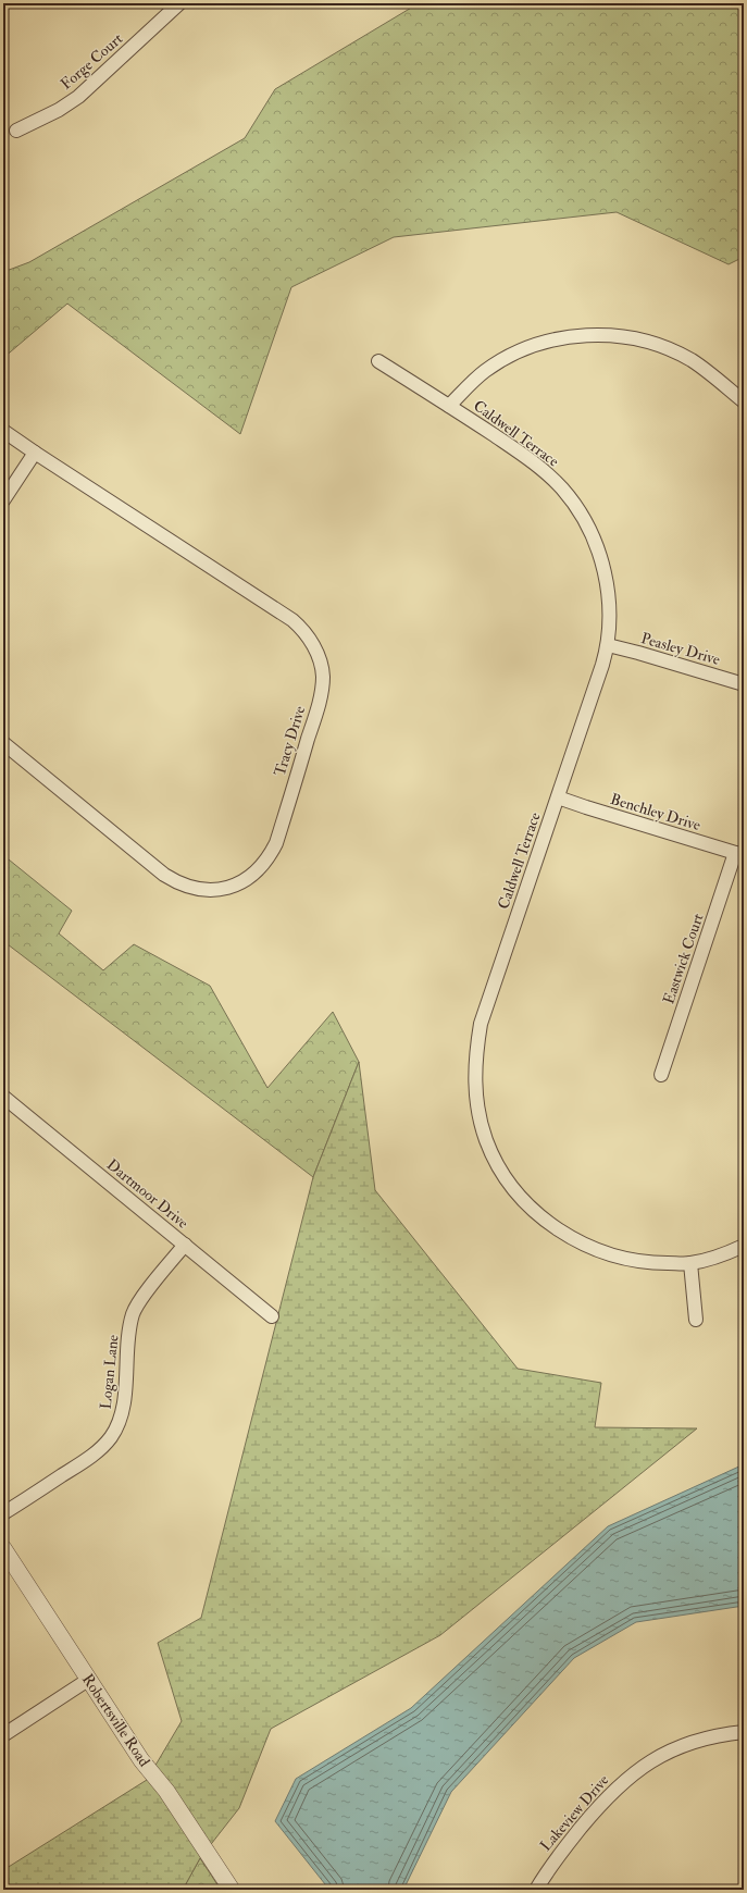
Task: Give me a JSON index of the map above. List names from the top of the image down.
{
  "streets": {
    "street": [
      "Forge Court",
      "Caldwell Terrace",
      "Peasley Drive",
      "Tracy Drive",
      "Benchley Drive",
      "Eastwick Court",
      "Dartmoor Drive",
      "Logan Lane",
      "Robertsville Road",
      "Lakeview Drive"
    ]
  },
  "crossings": [
    ["Caldwell Terrace", "Peasley Drive"],
    ["Caldwell Terrace", "Benchley Drive"],
    ["Benchley Drive", "Eastwick Court"],
    ["Dartmoor Drive", "Logan Lane"]
  ]
}
